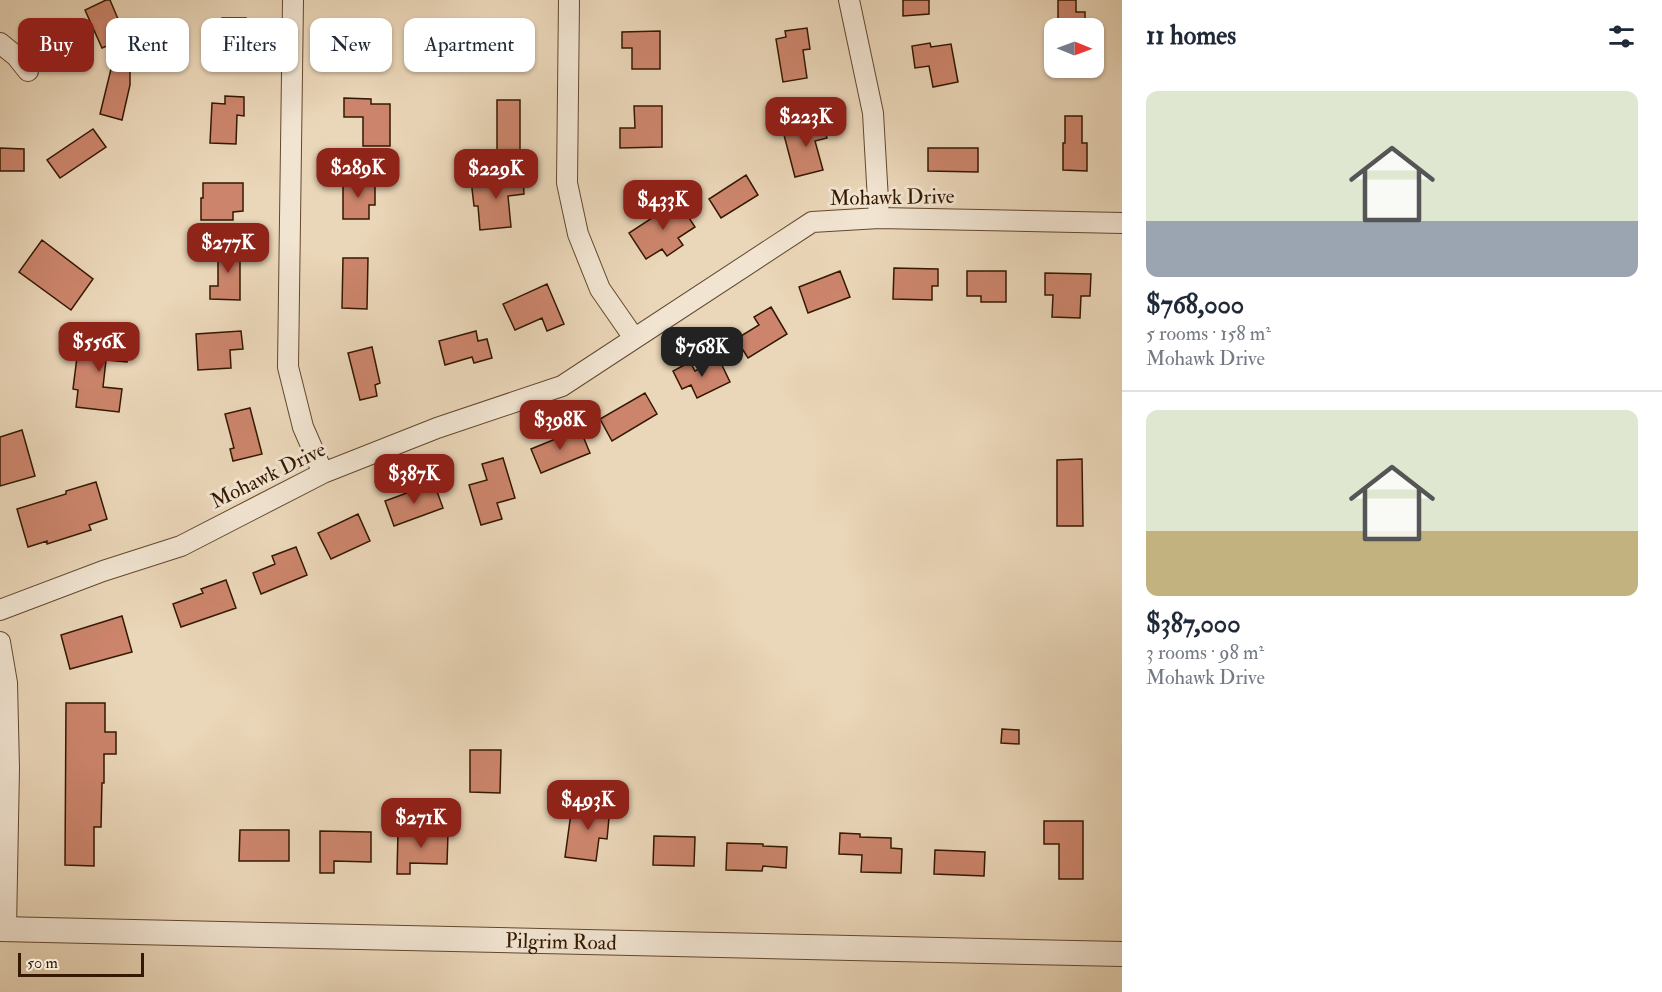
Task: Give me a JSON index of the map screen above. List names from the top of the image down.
{
  "streets": {
    "street": ["Mohawk Drive", "Pilgrim Road"]
  },
  "scale_bar": "50 m",
  "north": "right",
  "page": {
    "heading": "11 homes",
    "chip": [
      "Buy",
      "Rent",
      "Filters",
      "New",
      "Apartment"
    ],
    "list": [
      {
        "name": "$768,000",
        "note": "5 rooms · 158 m² · Mohawk Drive"
      },
      {
        "name": "$387,000",
        "note": "3 rooms · 98 m² · Mohawk Drive"
      }
    ],
    "price": [
      "$223K",
      "$289K",
      "$229K",
      "$433K",
      "$277K",
      "$556K",
      "$768K",
      "$398K",
      "$387K",
      "$493K",
      "$271K"
    ],
    "scale": "50 m"
  }
}
